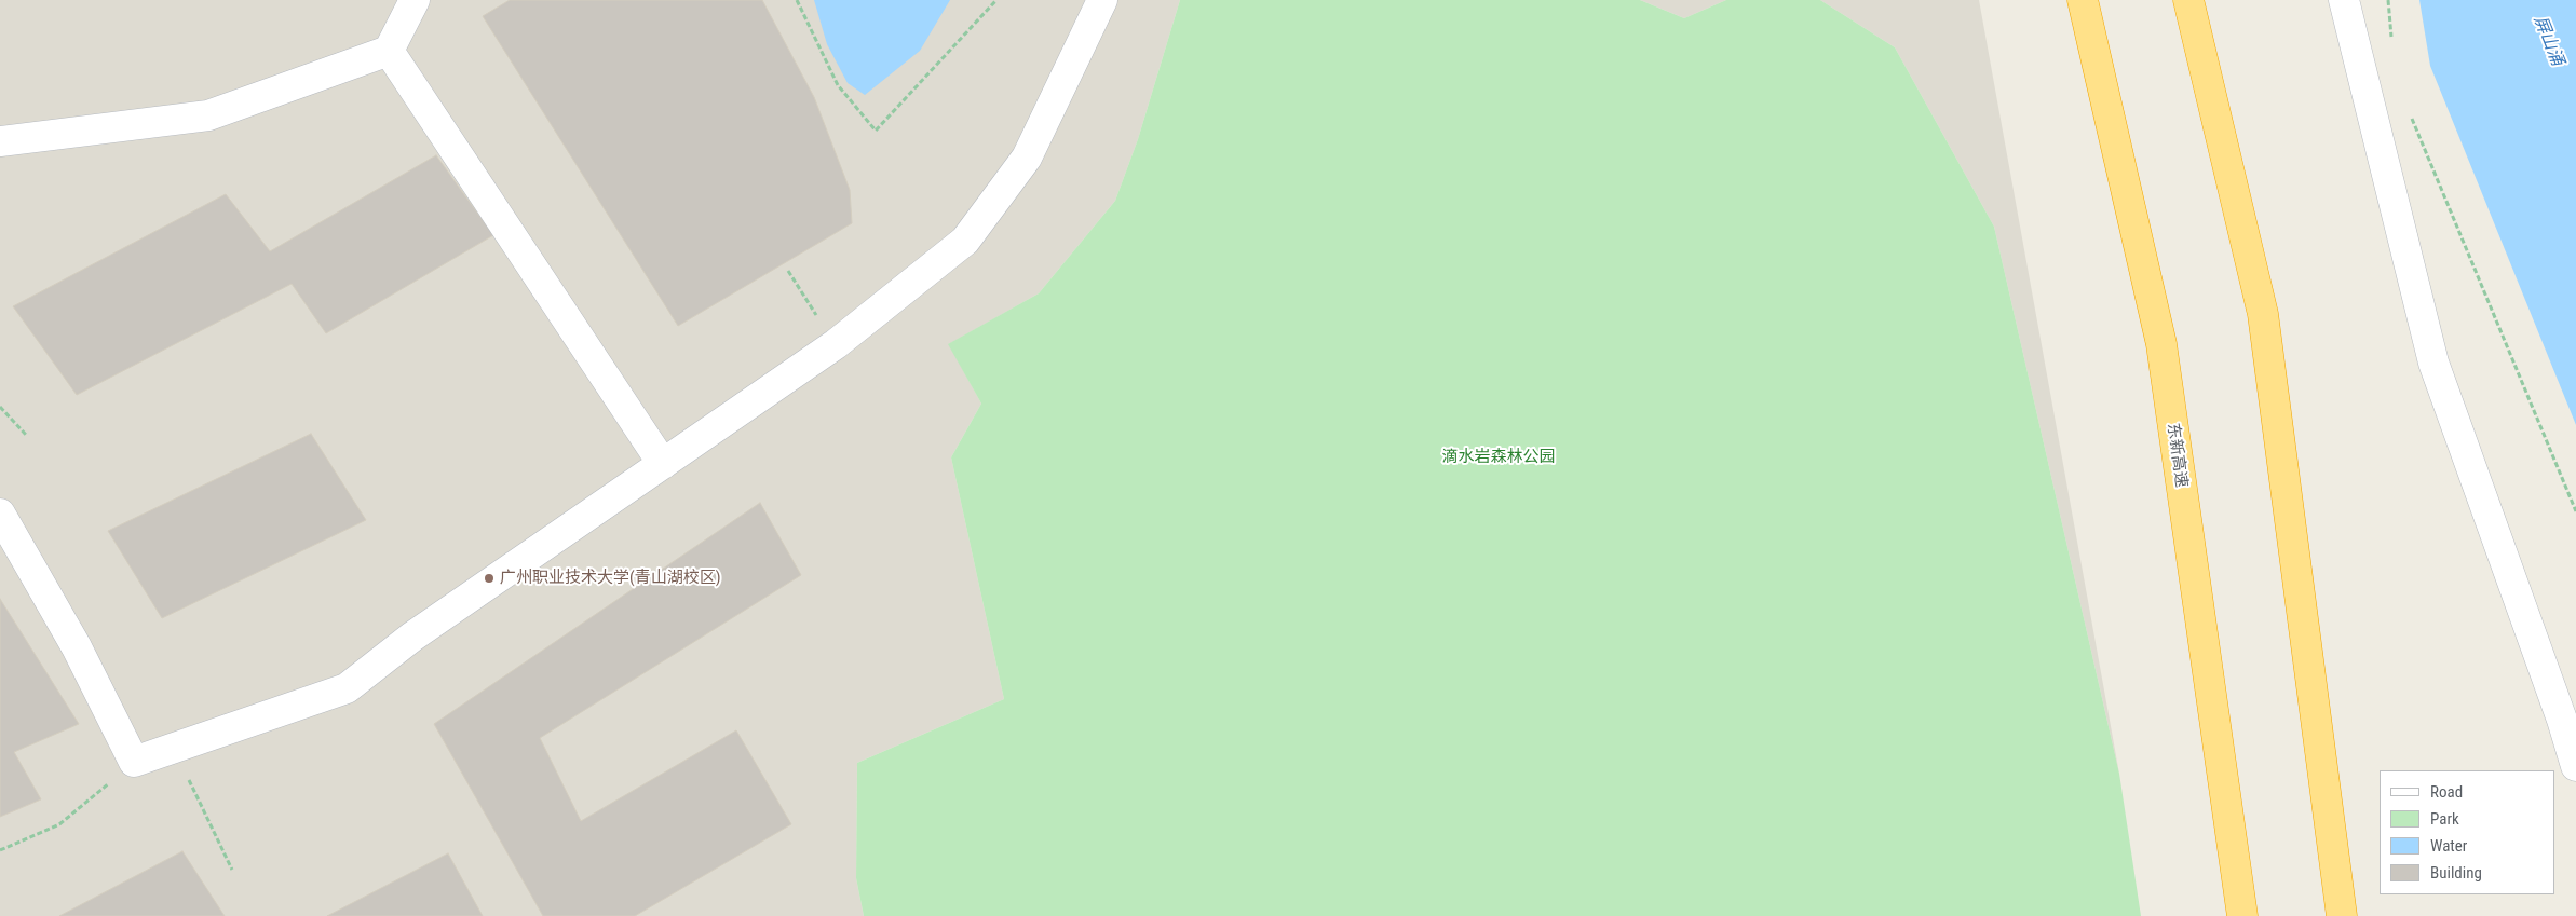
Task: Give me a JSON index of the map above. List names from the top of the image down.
{
  "streets": {
    "highway": ["东新高速"]
  },
  "water": ["屏山涌"],
  "parks": ["滴水岩森林公园"],
  "places": ["广州职业技术大学(青山湖校区)"],
  "legend": [
    "Road",
    "Park",
    "Water",
    "Building"
  ]
}
